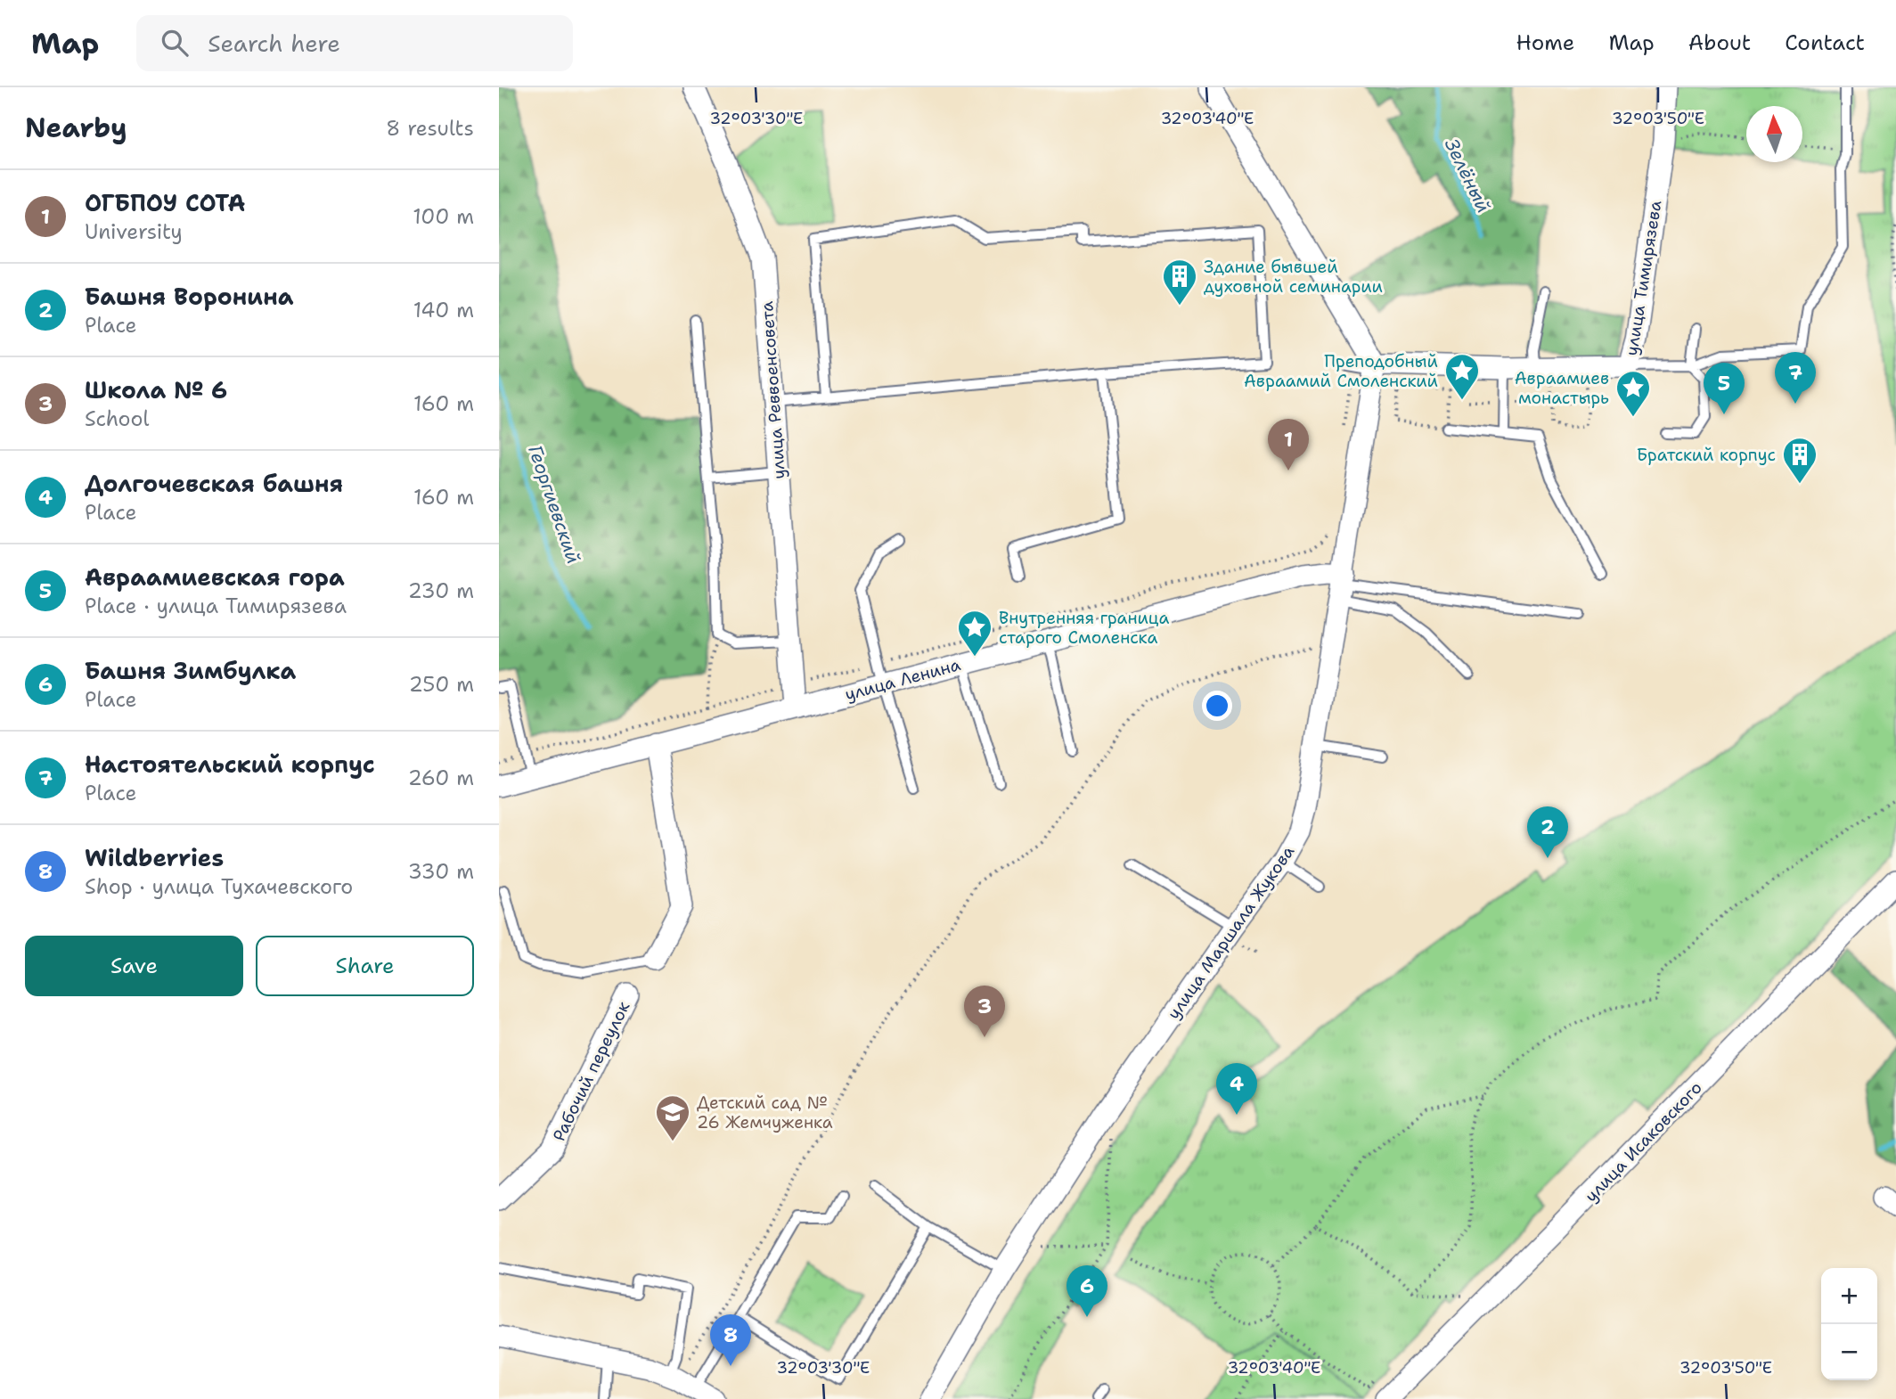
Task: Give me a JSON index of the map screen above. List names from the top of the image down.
{
  "streets": {
    "street": [
      "улица Тимирязева",
      "улица Реввоенсовета",
      "улица Ленина",
      "улица Маршала Жукова",
      "Рабочий переулок",
      "улица Исаковского"
    ]
  },
  "crossings": [
    ["улица Тимирязева", "улица Маршала Жукова"],
    ["улица Реввоенсовета", "улица Ленина"],
    ["улица Ленина", "улица Маршала Жукова"]
  ],
  "water": ["Зелёный", "Георгиевский"],
  "places": {
    "building": ["Здание бывшей духовной семинарии", "Братский корпус"],
    "place": ["Преподобный Авраамий Смоленский", "Авраамиев монастырь", "Внутренняя граница старого Смоленска"],
    "school or university": ["Детский сад № 26 Жемчуженка"]
  },
  "north": "top",
  "page": {
    "header": "Map",
    "search": "Search here",
    "nav": [
      "Home",
      "Map",
      "About",
      "Contact"
    ],
    "heading": ["Nearby", "8 results"],
    "list": [
      {
        "mark": "1",
        "name": "ОГБПОУ СОТА",
        "note": "University",
        "value": "100 m"
      },
      {
        "mark": "2",
        "name": "Башня Воронина",
        "note": "Place",
        "value": "140 m"
      },
      {
        "mark": "3",
        "name": "Школа № 6",
        "note": "School",
        "value": "160 m"
      },
      {
        "mark": "4",
        "name": "Долгочевская башня",
        "note": "Place",
        "value": "160 m"
      },
      {
        "mark": "5",
        "name": "Авраамиевская гора",
        "note": "Place · улица Тимирязева",
        "value": "230 m"
      },
      {
        "mark": "6",
        "name": "Башня Зимбулка",
        "note": "Place",
        "value": "250 m"
      },
      {
        "mark": "7",
        "name": "Настоятельский корпус",
        "note": "Place",
        "value": "260 m"
      },
      {
        "mark": "8",
        "name": "Wildberries",
        "note": "Shop · улица Тухачевского",
        "value": "330 m"
      }
    ],
    "pins": [
      "7",
      "5",
      "1",
      "2",
      "3",
      "4",
      "6",
      "8"
    ],
    "buttons": ["Save", "Share"],
    "map_buttons": ["+", "−"]
  },
  "coordinates": ["32°03'30\"E", "32°03'40\"E", "32°03'50\"E"]
}
